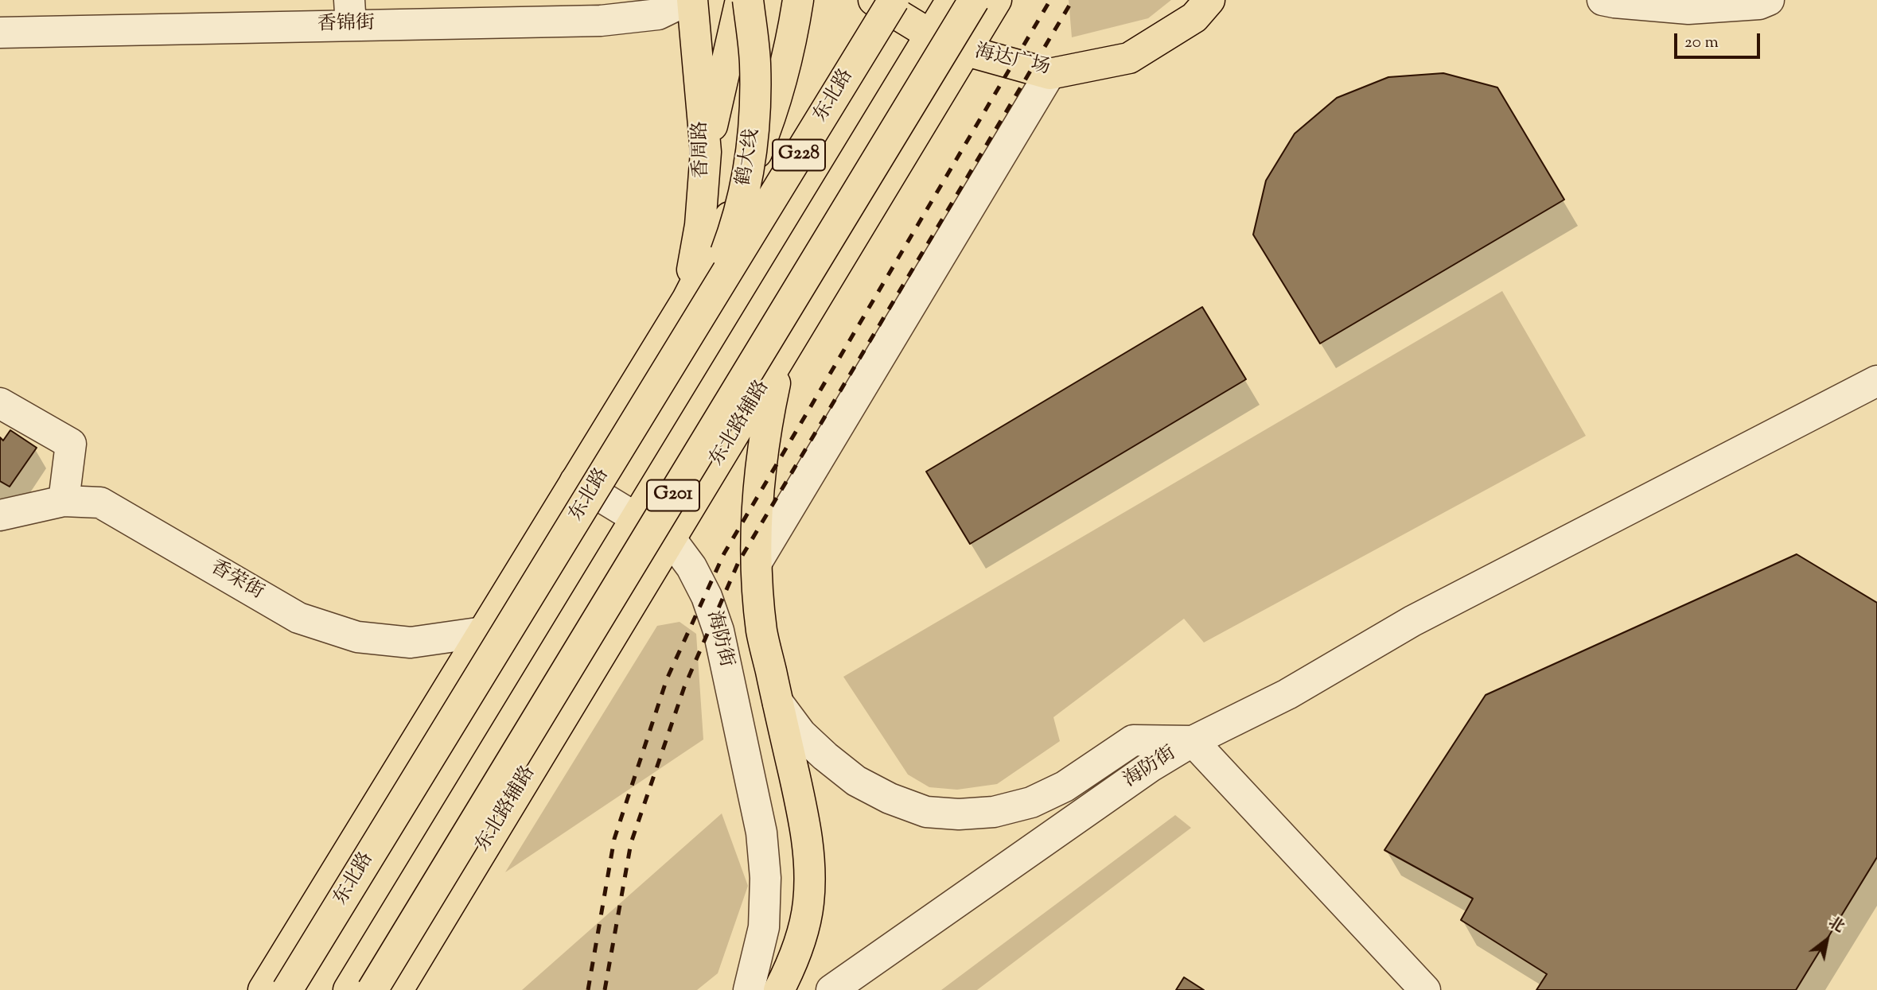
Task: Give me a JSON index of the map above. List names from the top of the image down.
{
  "streets": {
    "main road": [
      "海达广场",
      "东北路",
      "香周路",
      "G228",
      "鹤大线",
      "东北路辅路",
      "G201"
    ],
    "street": ["香锦街", "香荣街", "海防街"]
  },
  "crossings": [
    ["海达广场", "东北路辅路"],
    ["东北路", "香周路"],
    ["东北路", "鹤大线"],
    ["香周路", "鹤大线"],
    ["东北路辅路", "海防街"]
  ],
  "scale_bar": "20 m",
  "north": "top right"
}
